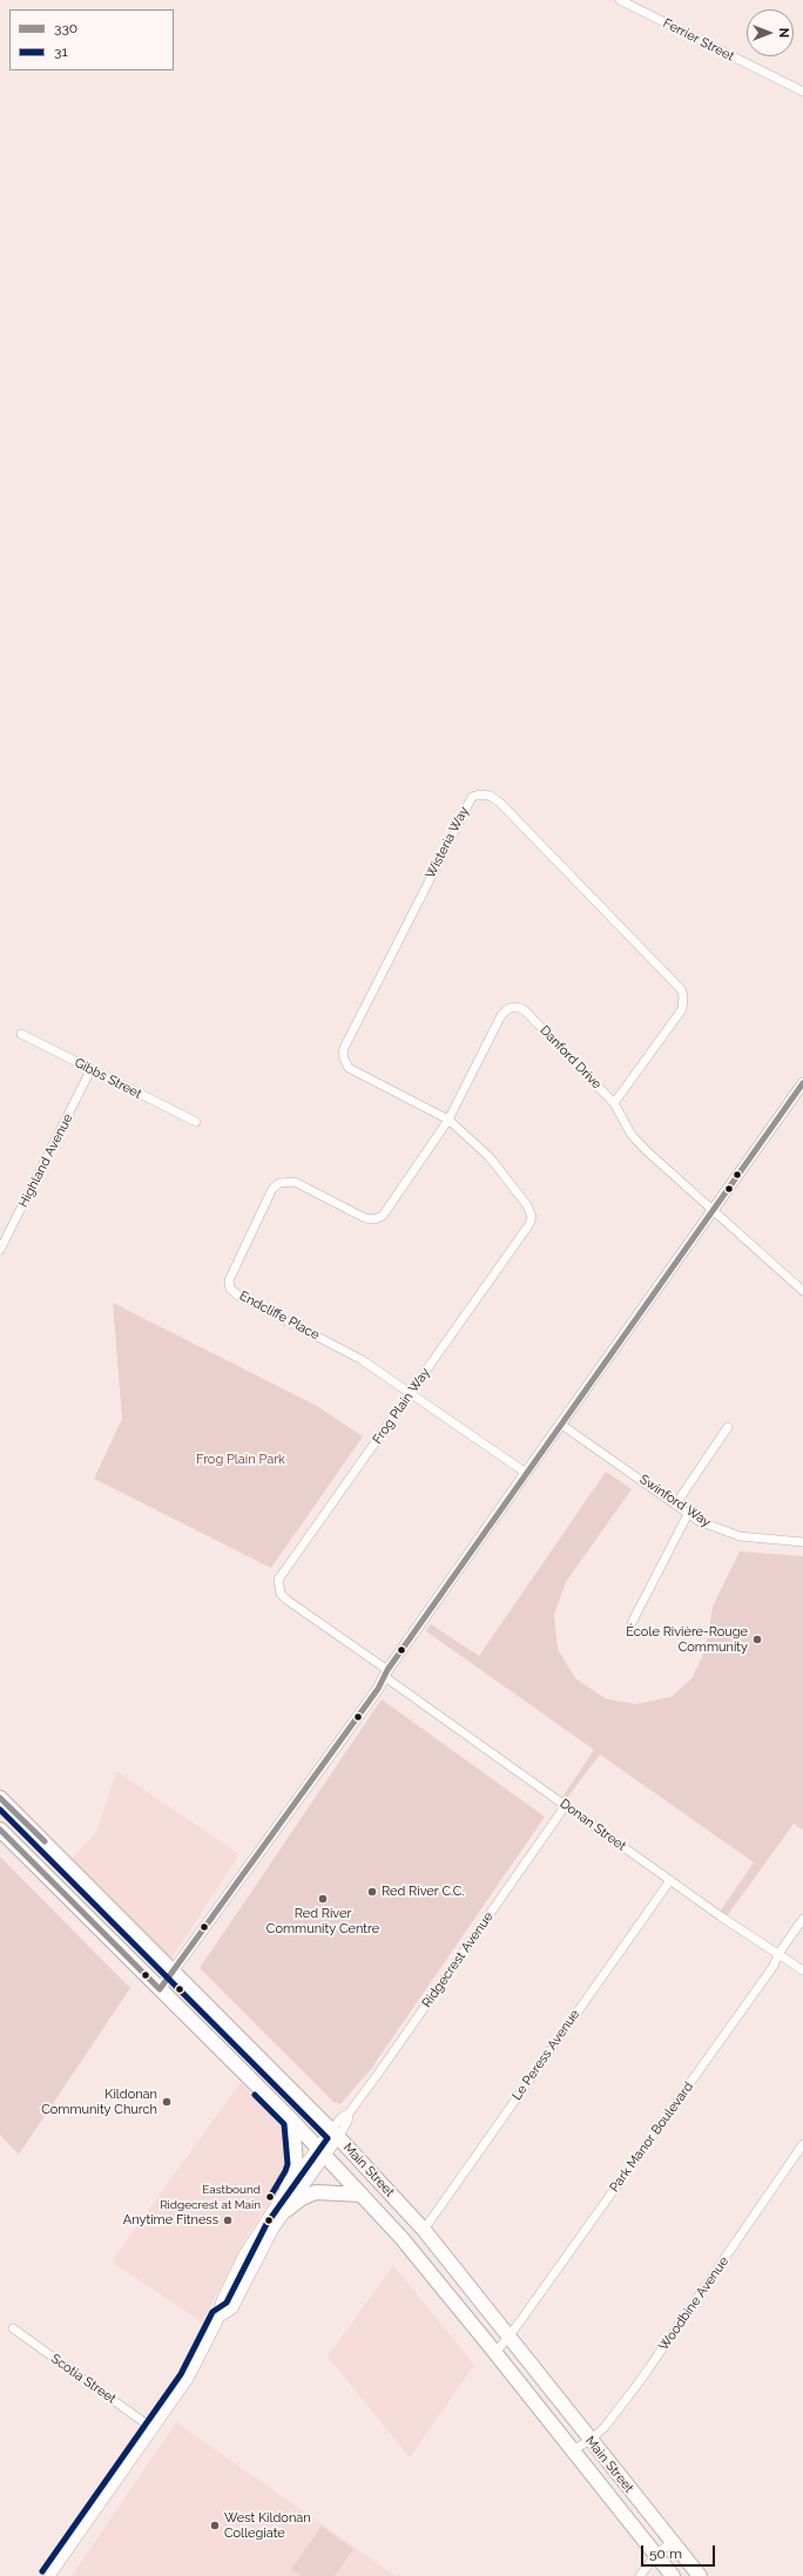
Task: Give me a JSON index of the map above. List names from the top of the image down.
{
  "streets": {
    "main road": ["Main Street"],
    "street": [
      "Ferrier Street",
      "Wisteria Way",
      "Danford Drive",
      "Gibbs Street",
      "Highland Avenue",
      "Endcliffe Place",
      "Frog Plain Way",
      "Swinford Way",
      "Donan Street",
      "Ridgecrest Avenue",
      "Le Peress Avenue",
      "Park Manor Boulevard",
      "Woodbine Avenue",
      "Scotia Street"
    ]
  },
  "crossings": [
    ["Wisteria Way", "Danford Drive"],
    ["Wisteria Way", "Endcliffe Place"],
    ["Wisteria Way", "Frog Plain Way"],
    ["Danford Drive", "Endcliffe Place"],
    ["Danford Drive", "Frog Plain Way"],
    ["Gibbs Street", "Highland Avenue"],
    ["Endcliffe Place", "Frog Plain Way"],
    ["Frog Plain Way", "Donan Street"],
    ["Donan Street", "Ridgecrest Avenue"],
    ["Donan Street", "Le Peress Avenue"],
    ["Donan Street", "Park Manor Boulevard"],
    ["Ridgecrest Avenue", "Main Street"],
    ["Ridgecrest Avenue", "Scotia Street"],
    ["Le Peress Avenue", "Main Street"],
    ["Park Manor Boulevard", "Main Street"],
    ["Main Street", "Woodbine Avenue"]
  ],
  "parks": ["Frog Plain Park"],
  "places": [
    "École Rivière-Rouge Community",
    "Red River C.C.",
    "Red River Community Centre",
    "Kildonan Community Church",
    "Eastbound Ridgecrest at Main",
    "Anytime Fitness",
    "West Kildonan Collegiate"
  ],
  "lines": ["transit line 330", "transit line 31"],
  "legend": ["330", "31"],
  "scale_bar": "50 m",
  "north": "right"
}
